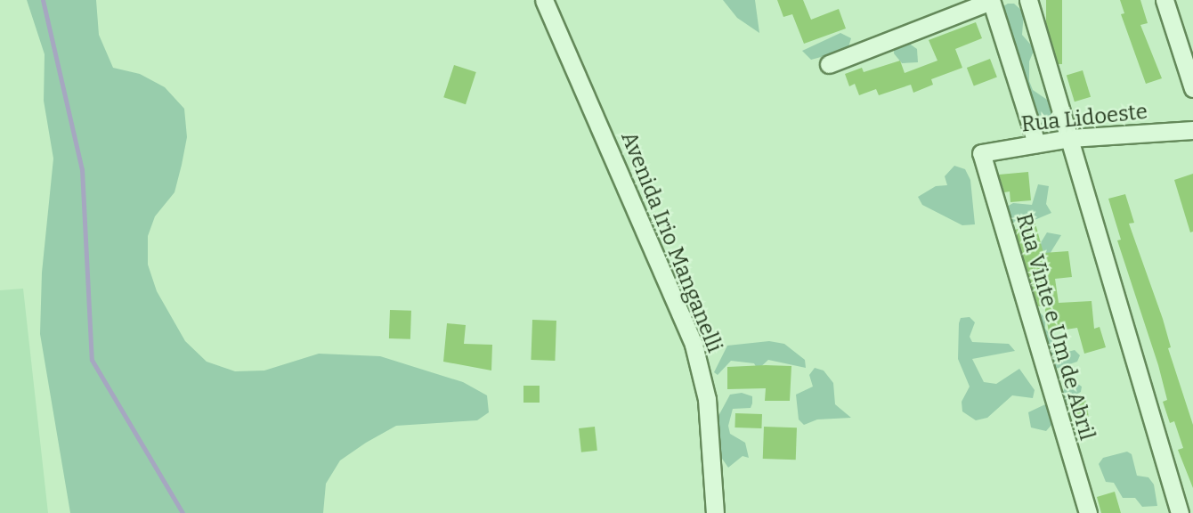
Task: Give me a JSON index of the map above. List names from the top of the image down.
{
  "streets": {
    "street": ["Rua Lidoeste", "Avenida Irio Manganelli", "Rua Vinte e Um de Abril"]
  },
  "crossings": [
    ["Rua Lidoeste", "Rua Vinte e Um de Abril"]
  ]
}
